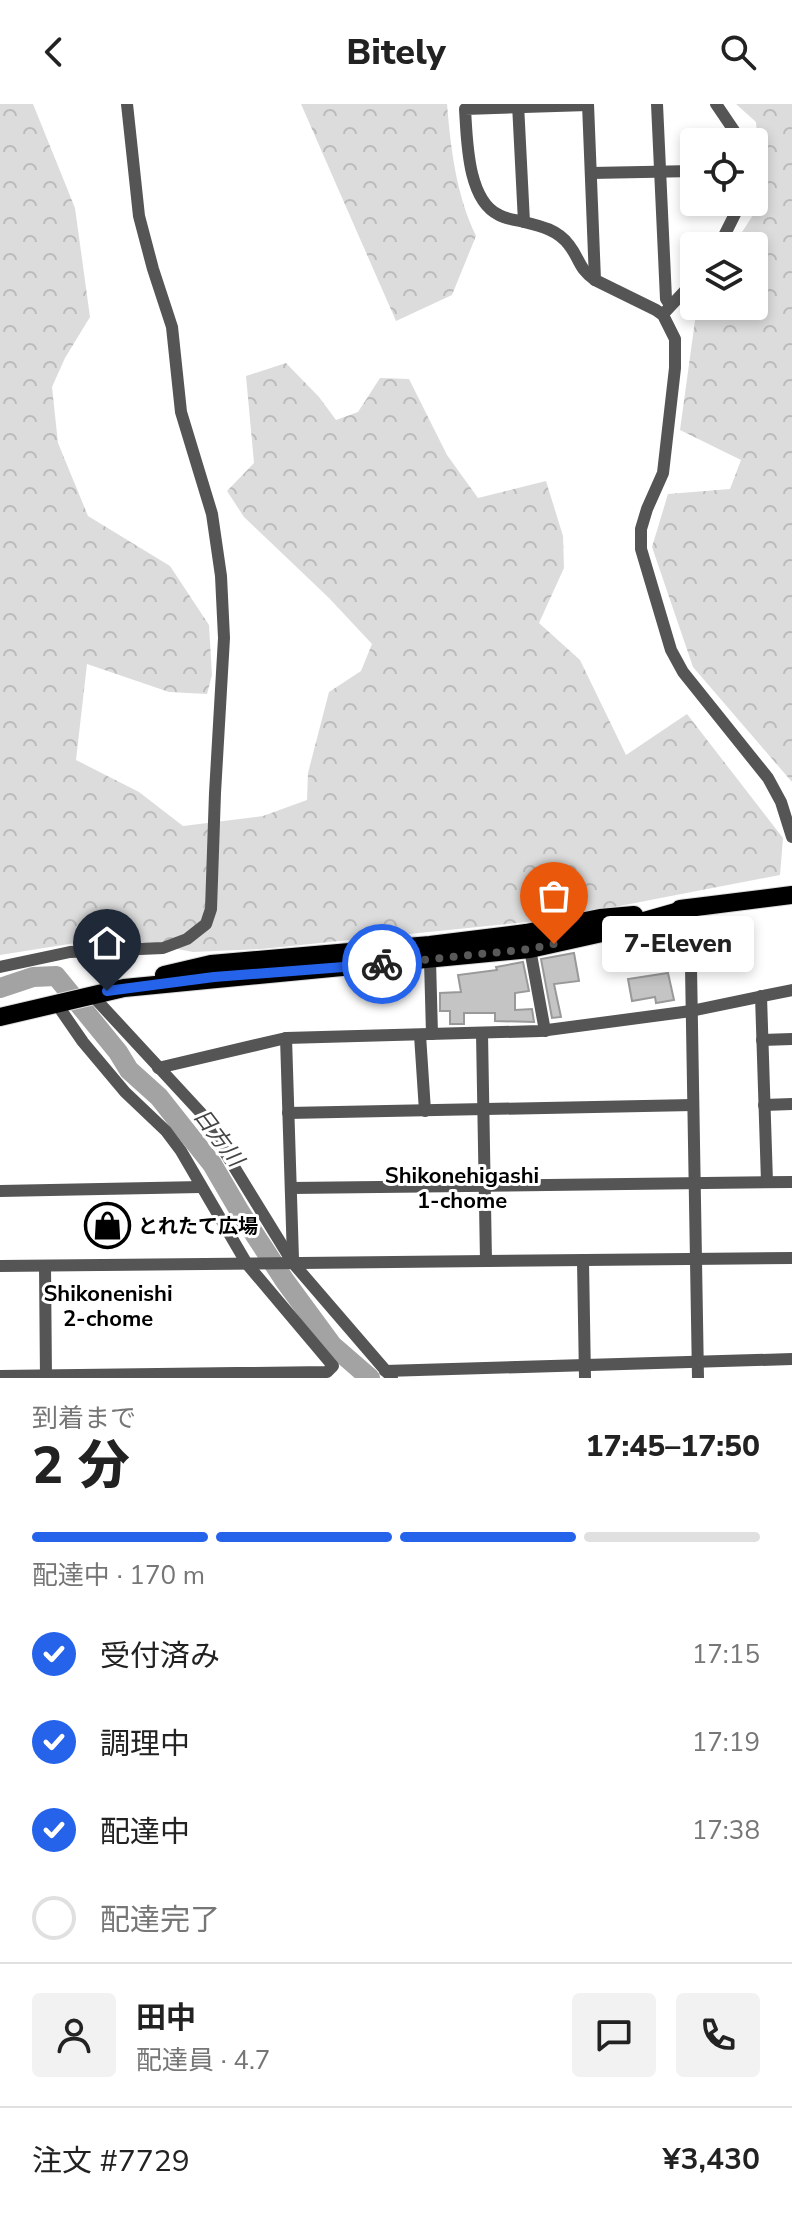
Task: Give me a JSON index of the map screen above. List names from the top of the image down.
{
  "districts": ["Shikonehigashi 1-chome", "Shikonenishi 2-chome"],
  "water": ["日方川"],
  "places": {
    "other": ["7-Eleven"],
    "shop": ["とれたて広場"]
  },
  "page": {
    "header": "Bitely",
    "bubble": "7-Eleven",
    "heading": ["2 分", "到着まで", "17:45–17:50"],
    "panel": [
      "田中",
      "配達員 · 4.7",
      "注文 #7729",
      "¥3,430"
    ],
    "bar": "配達中 · 170 m",
    "list": [
      ["受付済み", "17:15"],
      ["調理中", "17:19"],
      ["配達中", "17:38"],
      "配達完了"
    ]
  }
}
